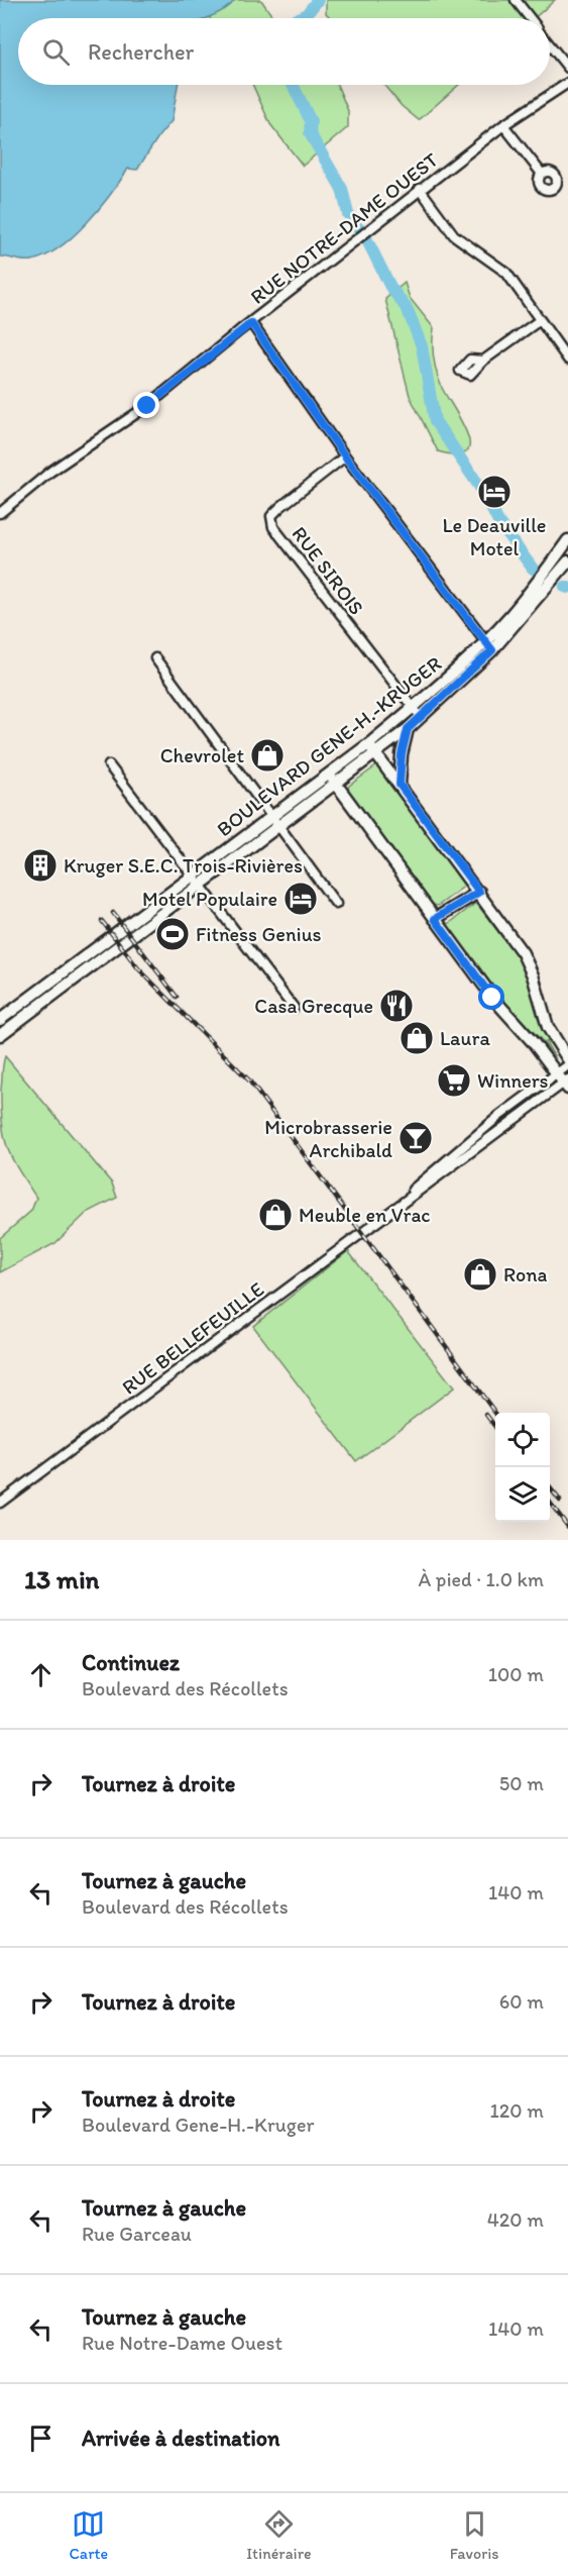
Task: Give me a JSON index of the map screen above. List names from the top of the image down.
{
  "streets": {
    "main road": ["BOULEVARD GENE-H.-KRUGER"],
    "street": ["RUE NOTRE-DAME OUEST", "RUE SIROIS", "RUE BELLEFEUILLE"]
  },
  "crossings": [
    ["RUE SIROIS", "BOULEVARD GENE-H.-KRUGER"]
  ],
  "places": {
    "hotel": ["Le Deauville Motel", "Motel Populaire"],
    "shop": [
      "Chevrolet",
      "Laura",
      "Meuble en Vrac",
      "Rona"
    ],
    "building": ["Kruger S.E.C. Trois-Rivières"],
    "sports": ["Fitness Genius"],
    "restaurant": ["Casa Grecque"],
    "supermarket": ["Winners"],
    "bar": ["Microbrasserie Archibald"]
  },
  "page": {
    "search": "Rechercher",
    "heading": ["13 min", "À pied · 1.0 km"],
    "list": [
      ["Continuez", "Boulevard des Récollets", "100 m"],
      ["Tournez à droite", "50 m"],
      ["Tournez à gauche", "Boulevard des Récollets", "140 m"],
      ["Tournez à droite", "60 m"],
      ["Tournez à droite", "Boulevard Gene-H.-Kruger", "120 m"],
      ["Tournez à gauche", "Rue Garceau", "420 m"],
      ["Tournez à gauche", "Rue Notre-Dame Ouest", "140 m"],
      "Arrivée à destination"
    ],
    "nav": ["Carte", "Itinéraire", "Favoris"]
  }
}
